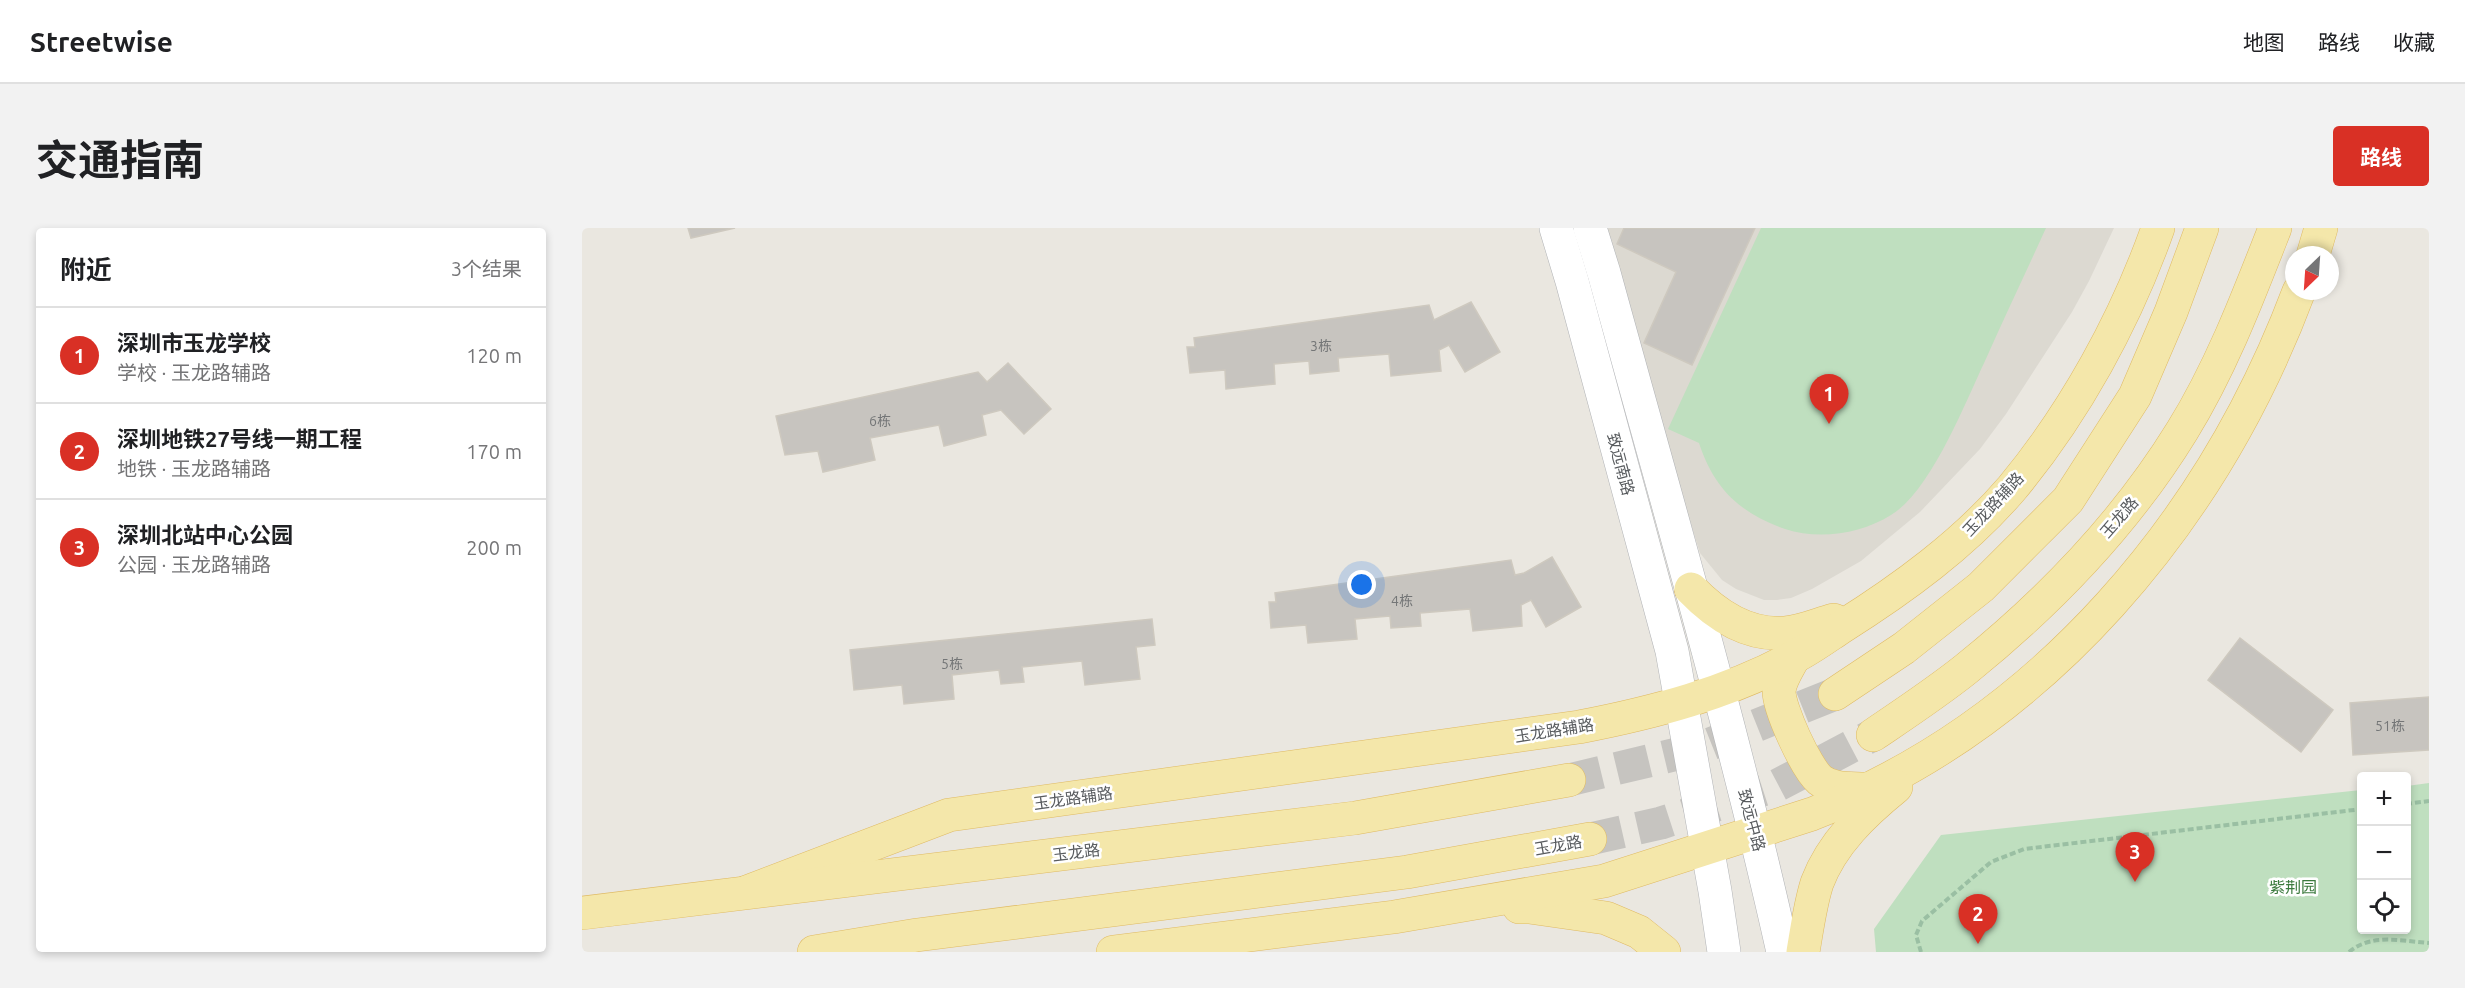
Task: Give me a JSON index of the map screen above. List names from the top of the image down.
{
  "streets": {
    "main road": ["玉龙路辅路", "玉龙路"],
    "street": ["致远南路", "致远中路"]
  },
  "crossings": [
    ["致远南路", "玉龙路辅路"],
    ["致远南路", "致远中路"],
    ["玉龙路辅路", "玉龙路"],
    ["玉龙路辅路", "致远中路"]
  ],
  "parks": ["紫荆园"],
  "house_numbers": [
    "3栋",
    "6栋",
    "4栋",
    "5栋",
    "51栋"
  ],
  "north": "bottom left",
  "page": {
    "header": "Streetwise",
    "nav": ["地图", "路线", "收藏"],
    "title": "交通指南",
    "buttons": "路线",
    "heading": ["附近", "3个结果"],
    "list": [
      {
        "mark": "1",
        "name": "深圳市玉龙学校",
        "note": "学校 · 玉龙路辅路",
        "value": "120 m"
      },
      {
        "mark": "2",
        "name": "深圳地铁27号线一期工程",
        "note": "地铁 · 玉龙路辅路",
        "value": "170 m"
      },
      {
        "mark": "3",
        "name": "深圳北站中心公园",
        "note": "公园 · 玉龙路辅路",
        "value": "200 m"
      }
    ],
    "pins": ["1", "3", "2"],
    "map_buttons": ["+", "−"]
  }
}
